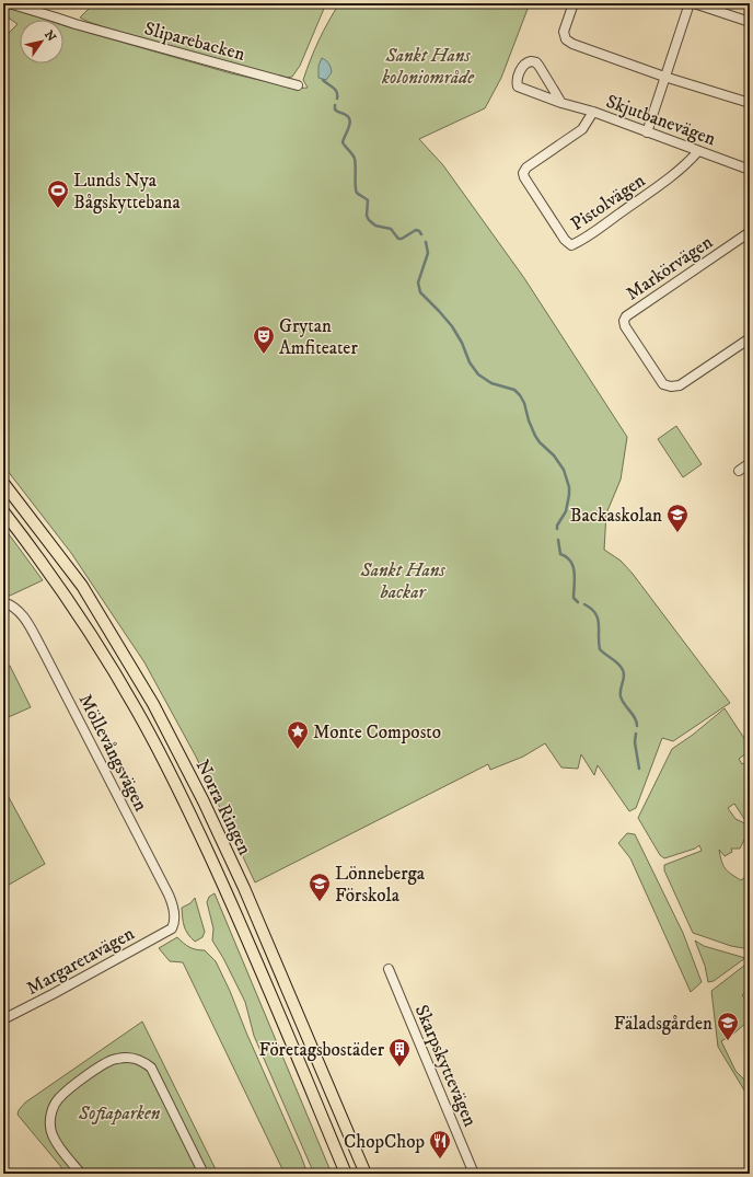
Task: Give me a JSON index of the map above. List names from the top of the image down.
{
  "streets": {
    "main road": ["Norra Ringen"],
    "street": [
      "Sliparebacken",
      "Skjutbanevägen",
      "Pistolvägen",
      "Markörvägen",
      "Möllevångsvägen",
      "Margaretavägen",
      "Skarpskyttevägen"
    ]
  },
  "crossings": [
    ["Skjutbanevägen", "Pistolvägen"],
    ["Möllevångsvägen", "Margaretavägen"]
  ],
  "parks": ["Sankt Hans koloniområde", "Sankt Hans backar", "Sofiaparken"],
  "places": {
    "sports": ["Lunds Nya Bågskyttebana"],
    "theatre": ["Grytan Amfiteater"],
    "school or university": ["Backaskolan", "Lönneberga Förskola", "Fäladsgården"],
    "place": ["Monte Composto"],
    "building": ["Företagsbostäder"],
    "restaurant": ["ChopChop"]
  },
  "north": "top right"
}
